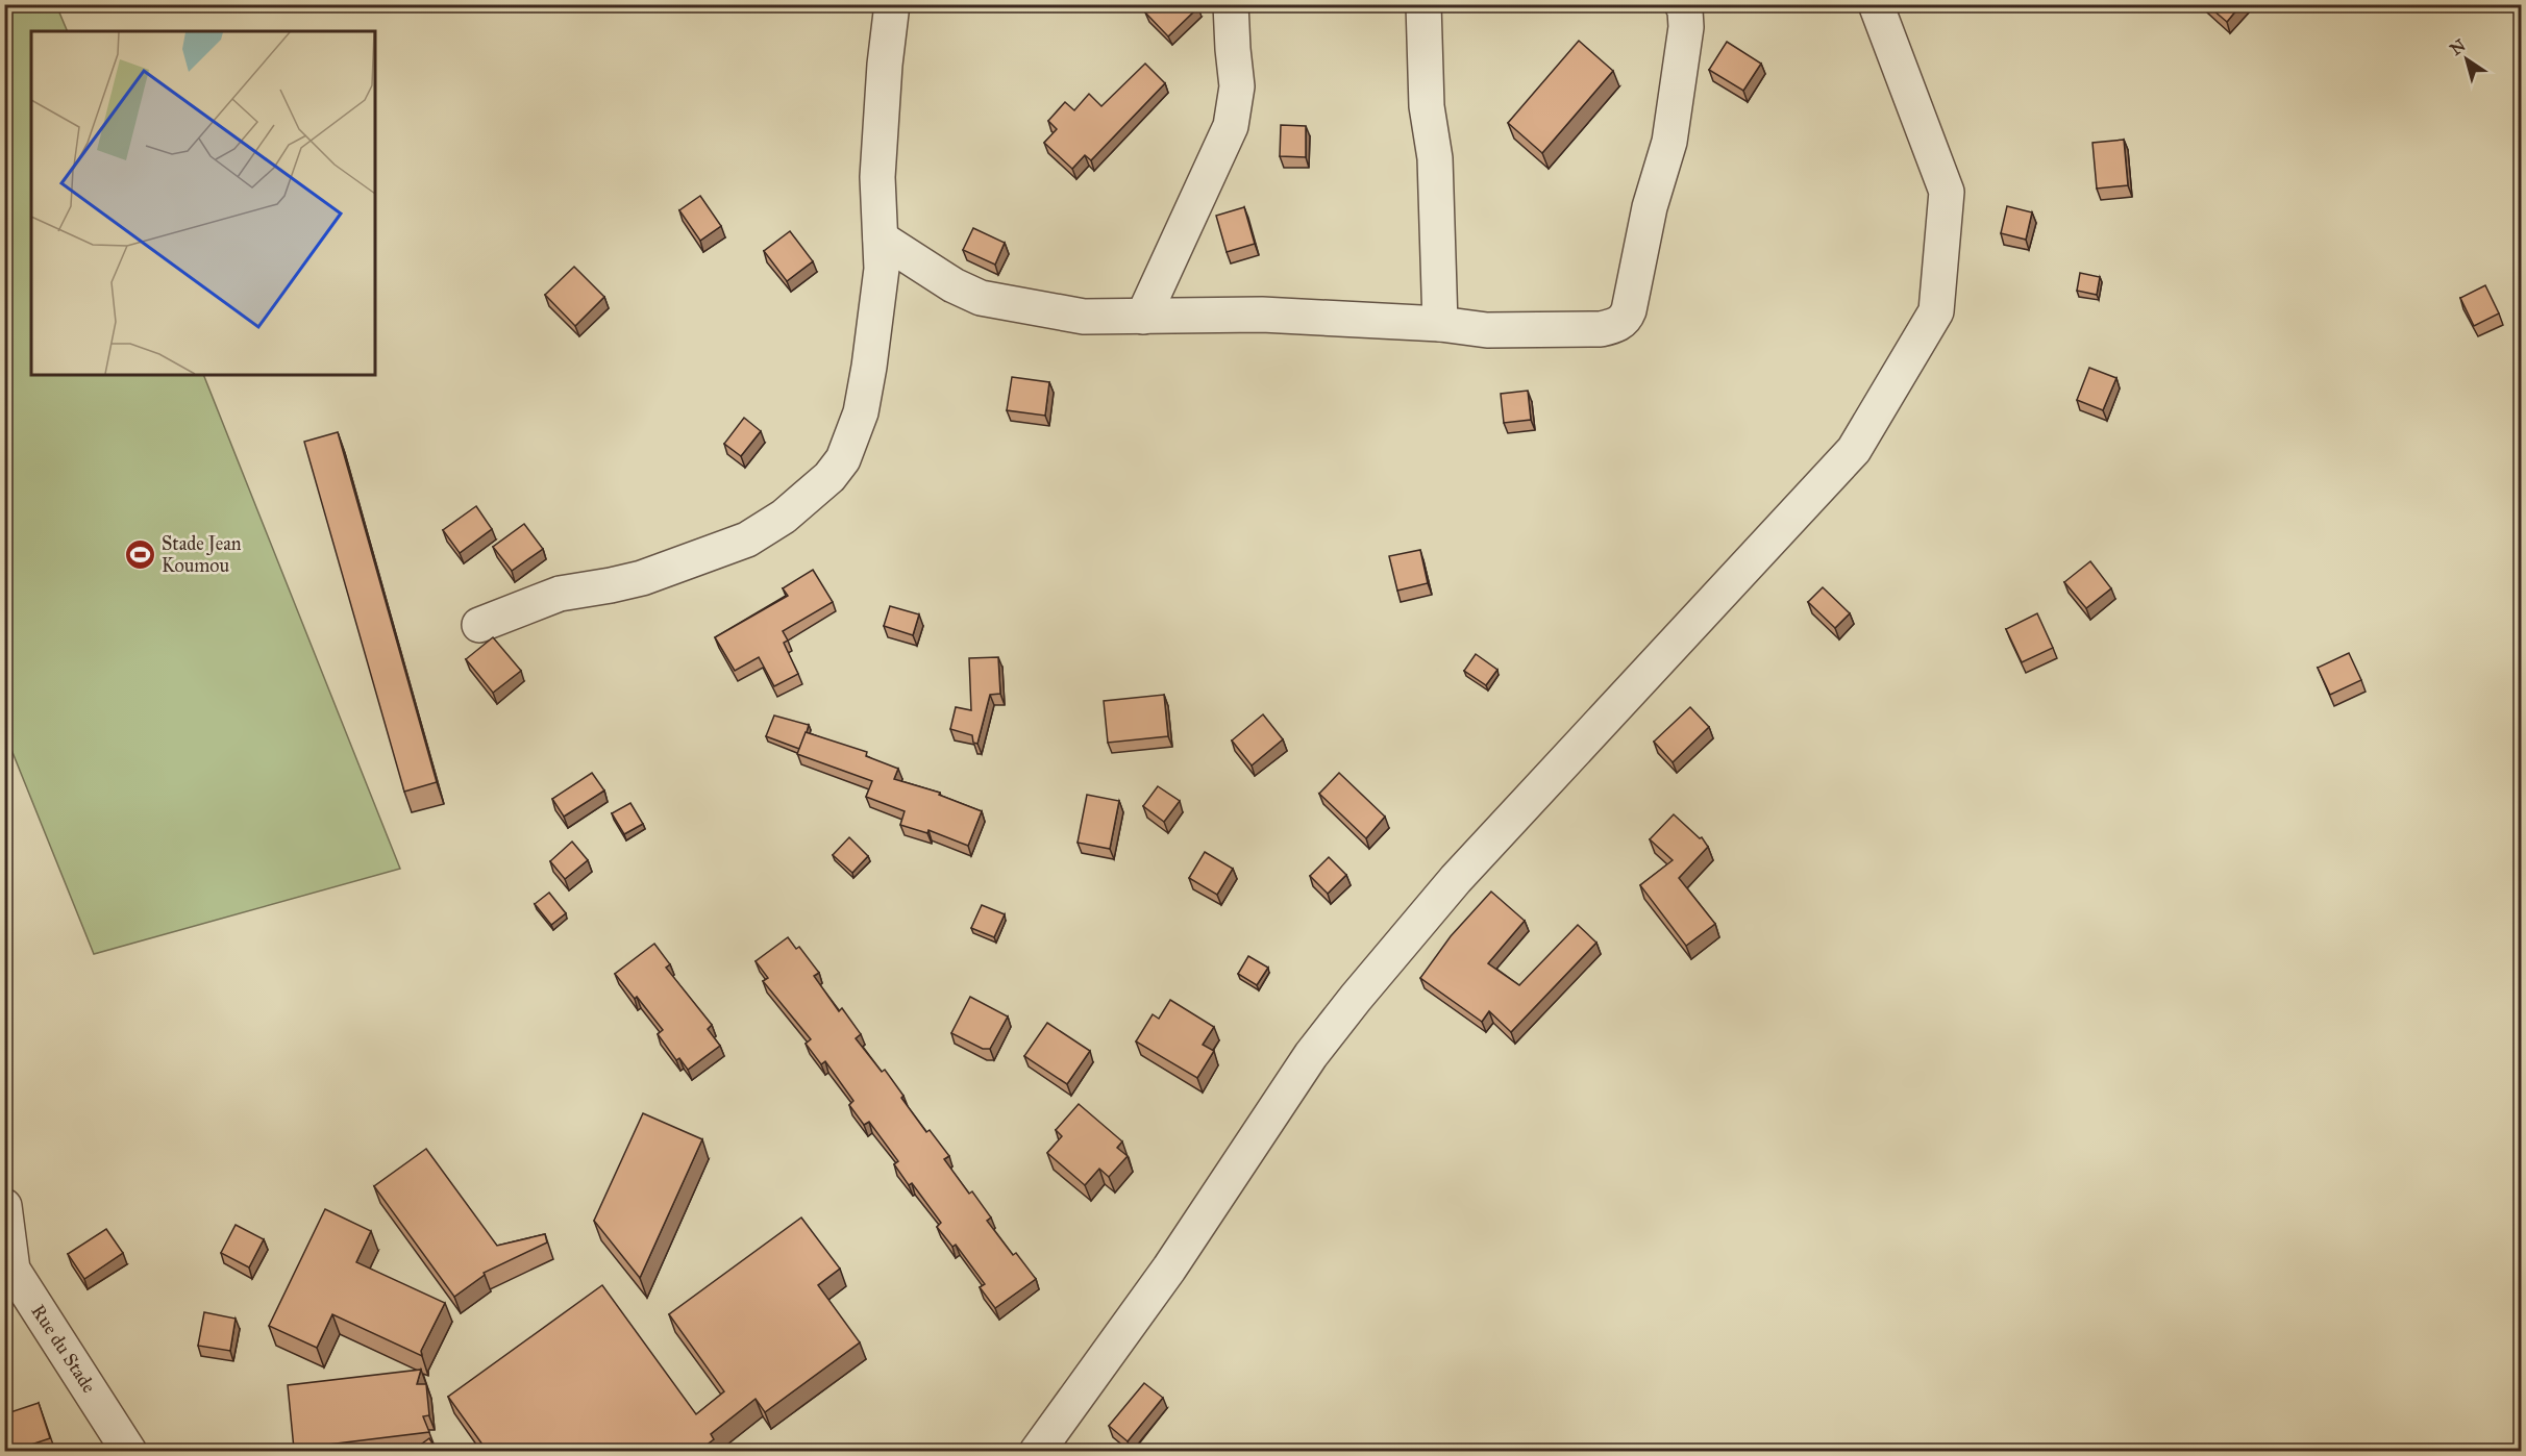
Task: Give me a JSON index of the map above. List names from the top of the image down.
{
  "streets": {
    "street": ["Rue du Stade"]
  },
  "places": {
    "sports": ["Stade Jean Koumou"]
  },
  "north": "top left"
}
